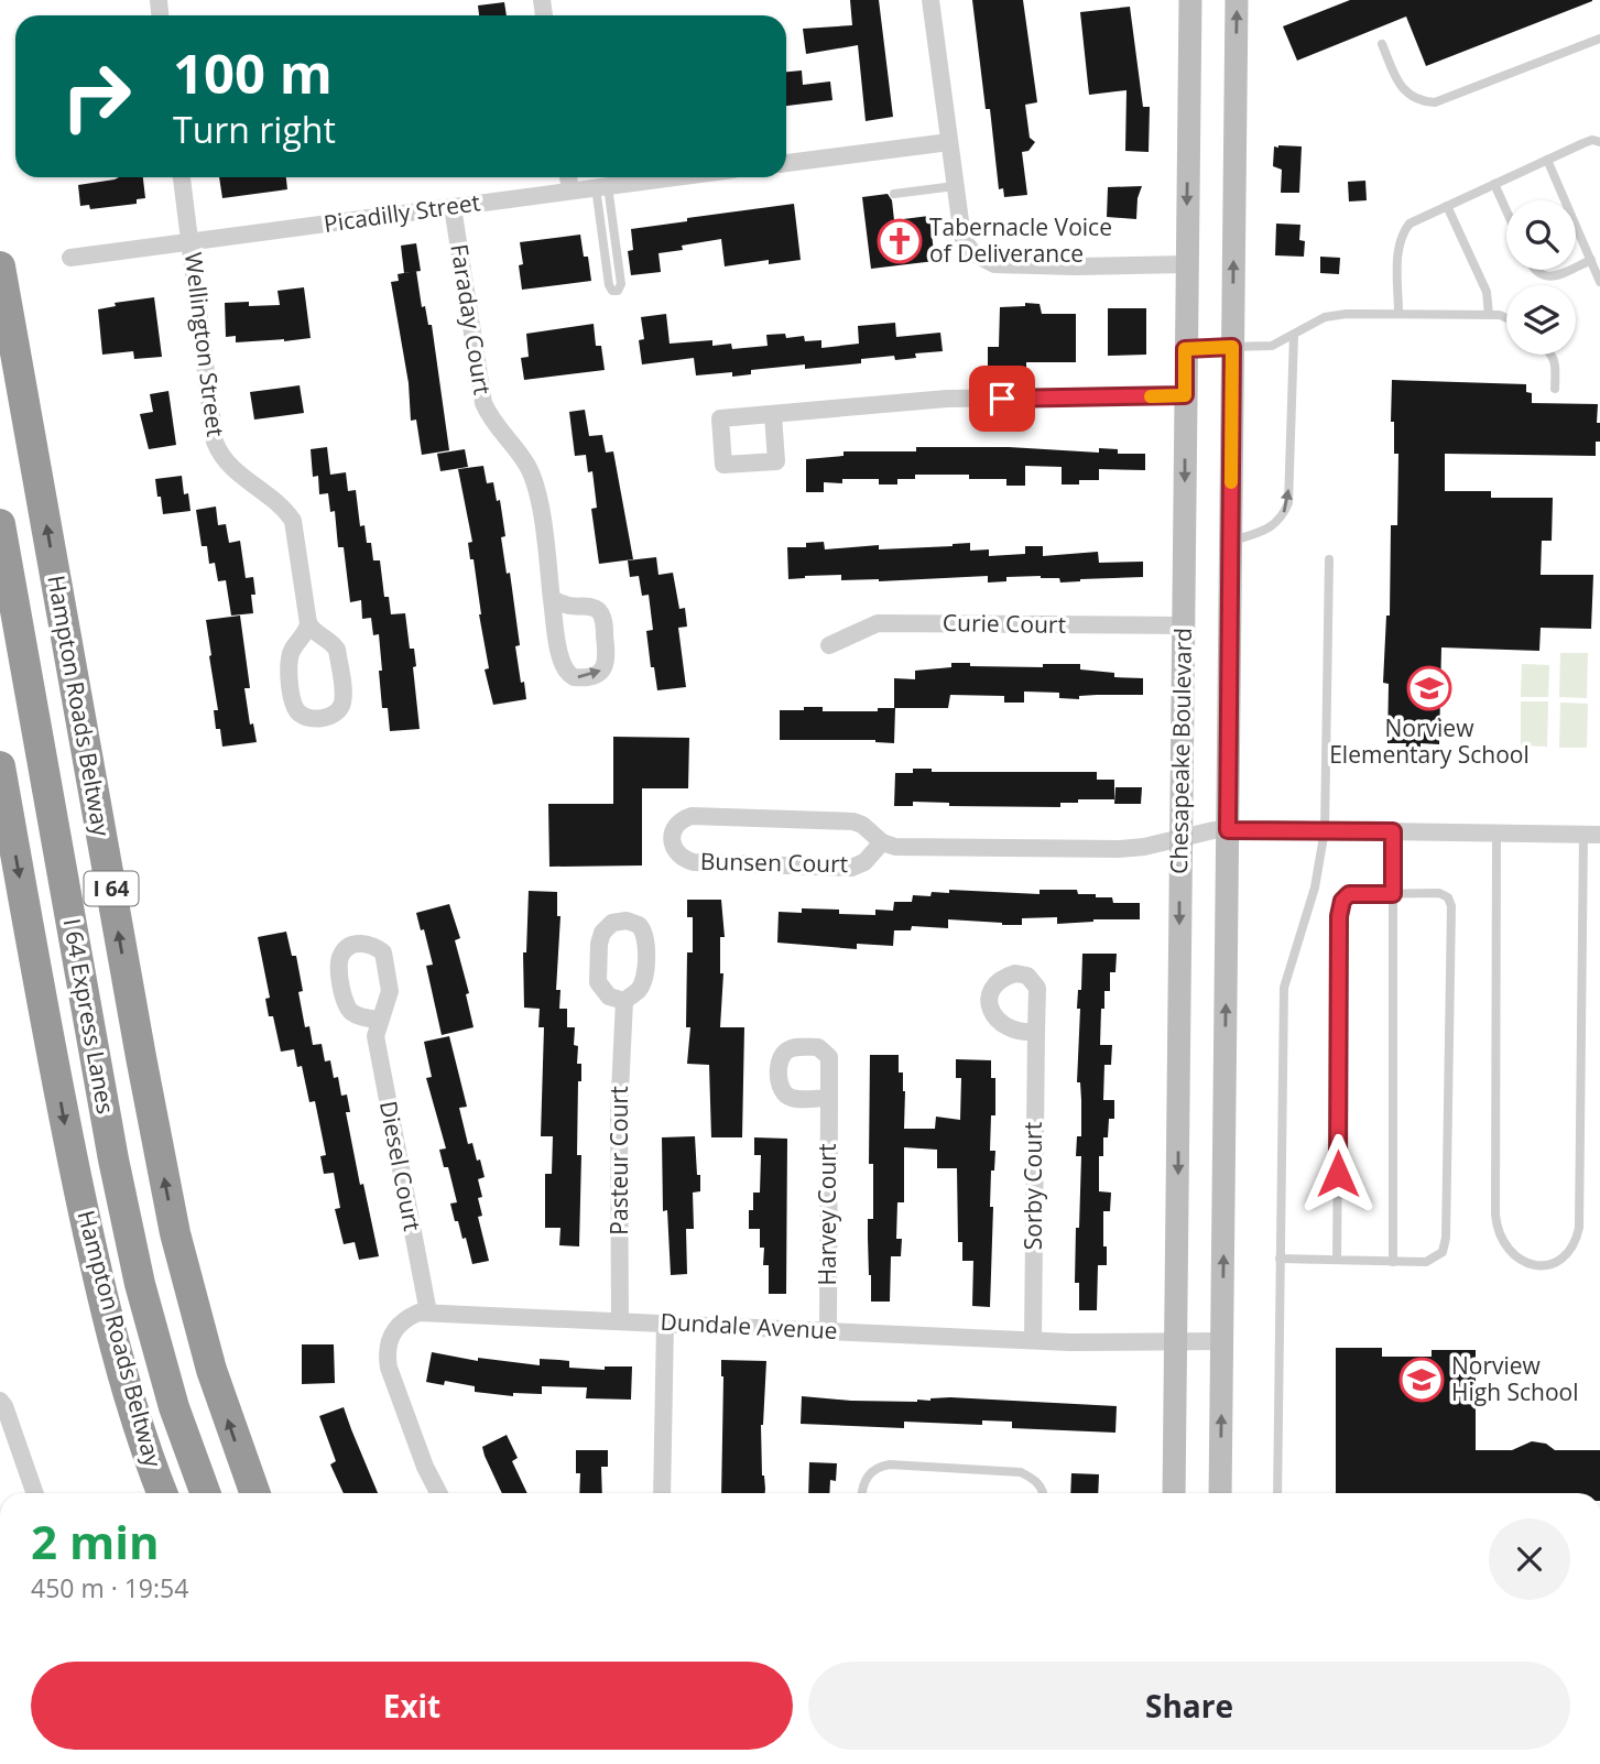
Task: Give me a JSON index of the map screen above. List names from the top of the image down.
{
  "streets": {
    "highway": ["Hampton Roads Beltway", "I 64", "I 64 Express Lanes"],
    "main road": ["Chesapeake Boulevard"],
    "street": [
      "Picadilly Street",
      "Faraday Court",
      "Wellington Street",
      "Curie Court",
      "Bunsen Court",
      "Pasteur Court",
      "Diesel Court",
      "Sorby Court",
      "Harvey Court",
      "Dundale Avenue"
    ]
  },
  "crossings": [
    ["Picadilly Street", "Faraday Court"],
    ["Picadilly Street", "Wellington Street"],
    ["Curie Court", "Chesapeake Boulevard"],
    ["Chesapeake Boulevard", "Bunsen Court"],
    ["Chesapeake Boulevard", "Dundale Avenue"],
    ["Pasteur Court", "Dundale Avenue"],
    ["Diesel Court", "Dundale Avenue"],
    ["Sorby Court", "Dundale Avenue"],
    ["Harvey Court", "Dundale Avenue"]
  ],
  "places": {
    "church": ["Tabernacle Voice of Deliverance"],
    "school or university": ["Norview Elementary School", "Norview High School"]
  },
  "page": {
    "turn": ["100 m", "Turn right"],
    "heading": ["2 min", "450 m · 19:54"],
    "buttons": ["Exit", "Share"]
  }
}
